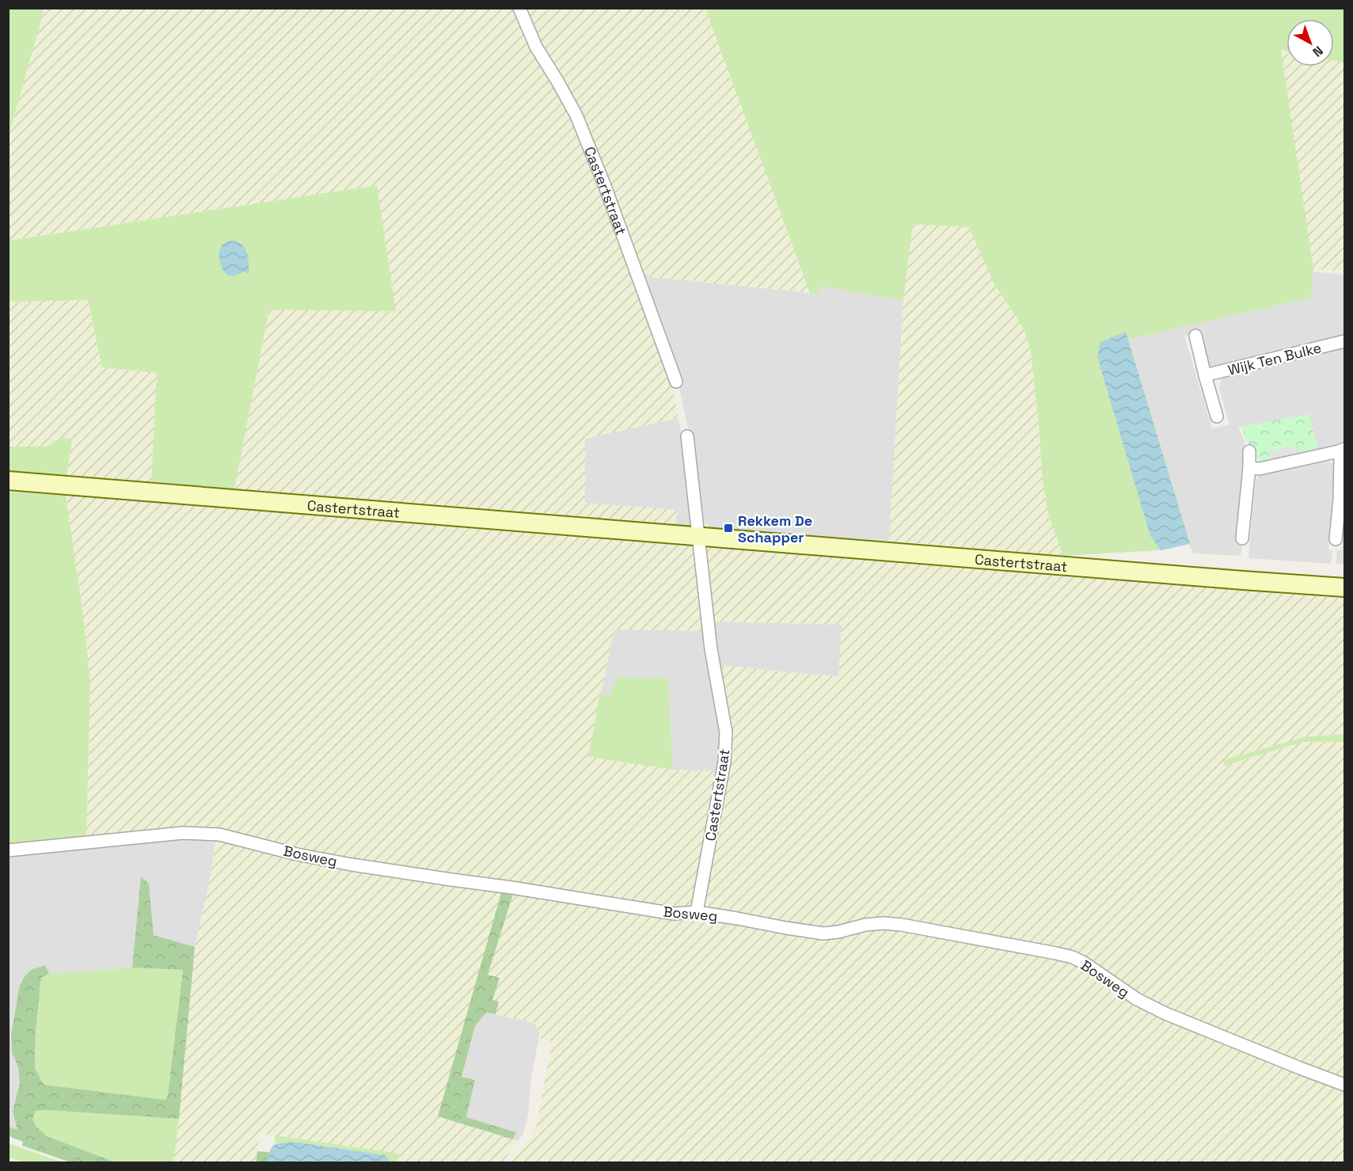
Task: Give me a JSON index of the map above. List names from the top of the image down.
{
  "streets": {
    "main road": ["Castertstraat"],
    "street": ["Wijk Ten Bulke", "Bosweg"]
  },
  "crossings": [
    ["Castertstraat", "Bosweg"]
  ],
  "places": {
    "transit": ["Rekkem De Schapper"]
  },
  "north": "bottom right"
}
